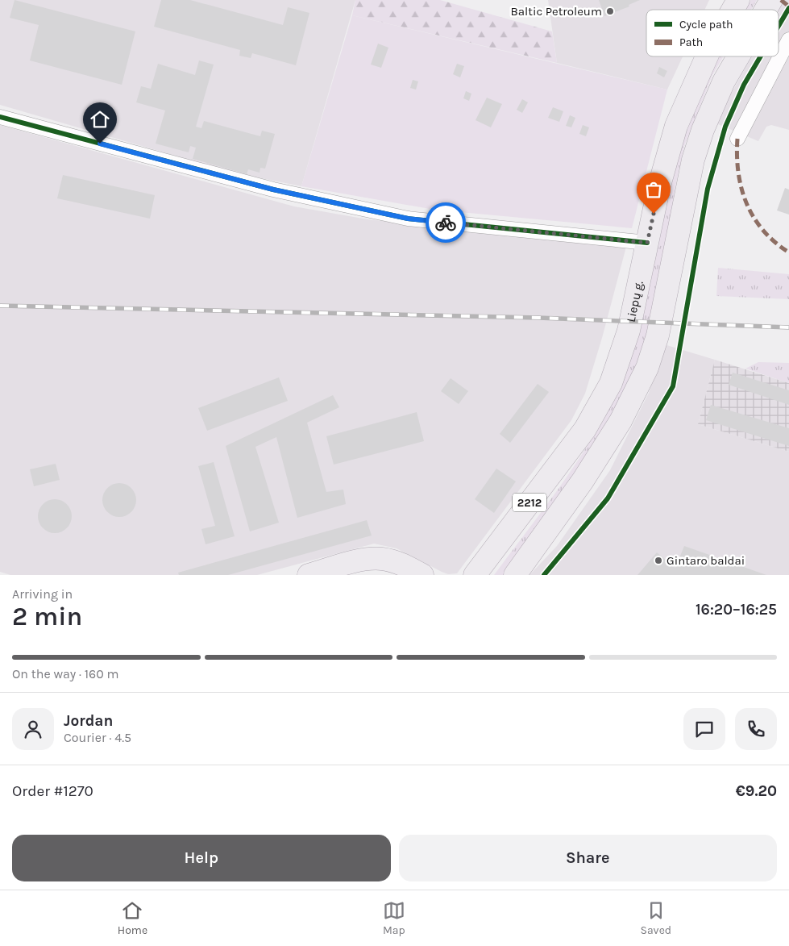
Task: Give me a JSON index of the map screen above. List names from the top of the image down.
{
  "streets": {
    "main road": ["Liepų g.", "2212"]
  },
  "places": ["Baltic Petroleum", "Gintaro baldai"],
  "legend": ["Cycle path", "Path"],
  "page": {
    "heading": ["2 min", "Arriving in", "16:20–16:25"],
    "panel": [
      "Jordan",
      "Courier · 4.5",
      "Order #1270",
      "€9.20"
    ],
    "bar": "On the way · 160 m",
    "buttons": ["Help", "Share"],
    "tabs": ["Home", "Map", "Saved"]
  }
}
